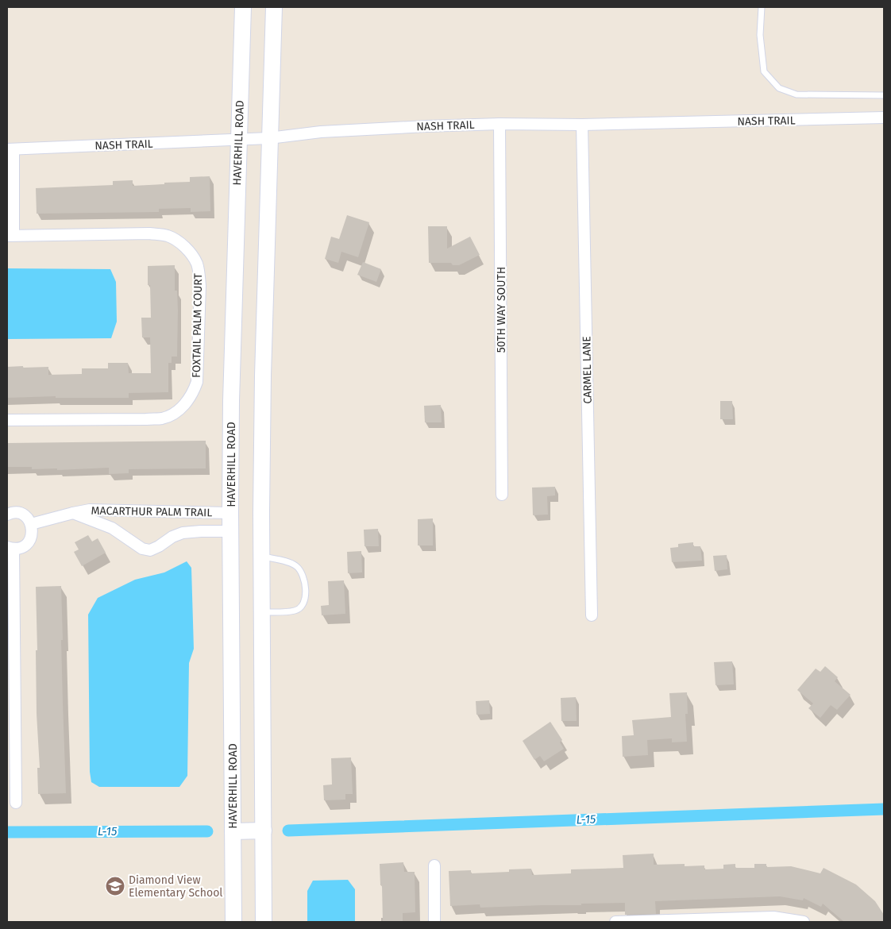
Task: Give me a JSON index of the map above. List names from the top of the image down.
{
  "streets": {
    "street": [
      "NASH TRAIL",
      "HAVERHILL ROAD",
      "50TH WAY SOUTH",
      "FOXTAIL PALM COURT",
      "CARMEL LANE",
      "MACARTHUR PALM TRAIL"
    ]
  },
  "crossings": [
    ["NASH TRAIL", "HAVERHILL ROAD"],
    ["NASH TRAIL", "50TH WAY SOUTH"],
    ["NASH TRAIL", "CARMEL LANE"],
    ["HAVERHILL ROAD", "MACARTHUR PALM TRAIL"]
  ],
  "water": ["L-15"],
  "places": {
    "school or university": ["Diamond View Elementary School"]
  }
}
